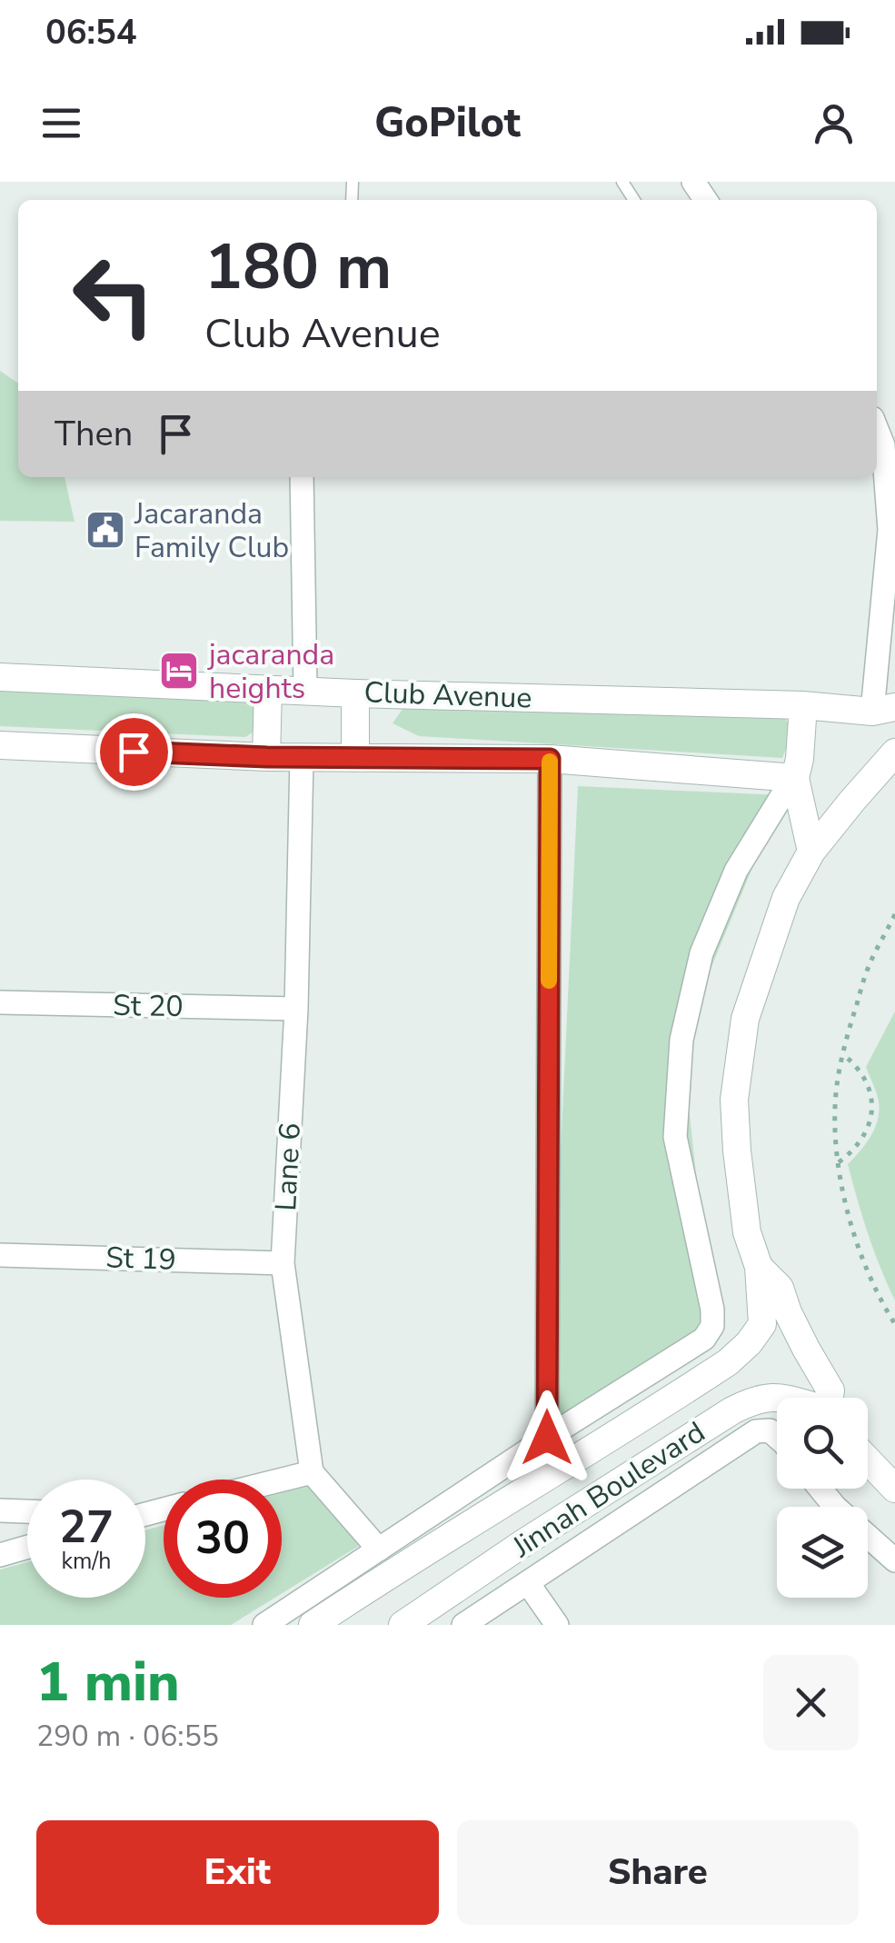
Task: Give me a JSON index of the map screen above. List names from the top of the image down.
{
  "streets": {
    "street": [
      "Club Avenue",
      "St 20",
      "Lane 6",
      "St 19",
      "Jinnah Boulevard"
    ]
  },
  "crossings": [
    ["Club Avenue", "Lane 6"],
    ["St 20", "Lane 6"],
    ["Lane 6", "St 19"]
  ],
  "places": {
    "public building": ["Jacaranda Family Club"],
    "hotel": ["jacaranda heights"]
  },
  "page": {
    "status": "06:54",
    "header": "GoPilot",
    "turn": ["180 m", "Club Avenue"],
    "then": "Then",
    "speed": "27 km/h",
    "limit": "30",
    "heading": ["1 min", "290 m · 06:55"],
    "buttons": ["Exit", "Share"]
  }
}
